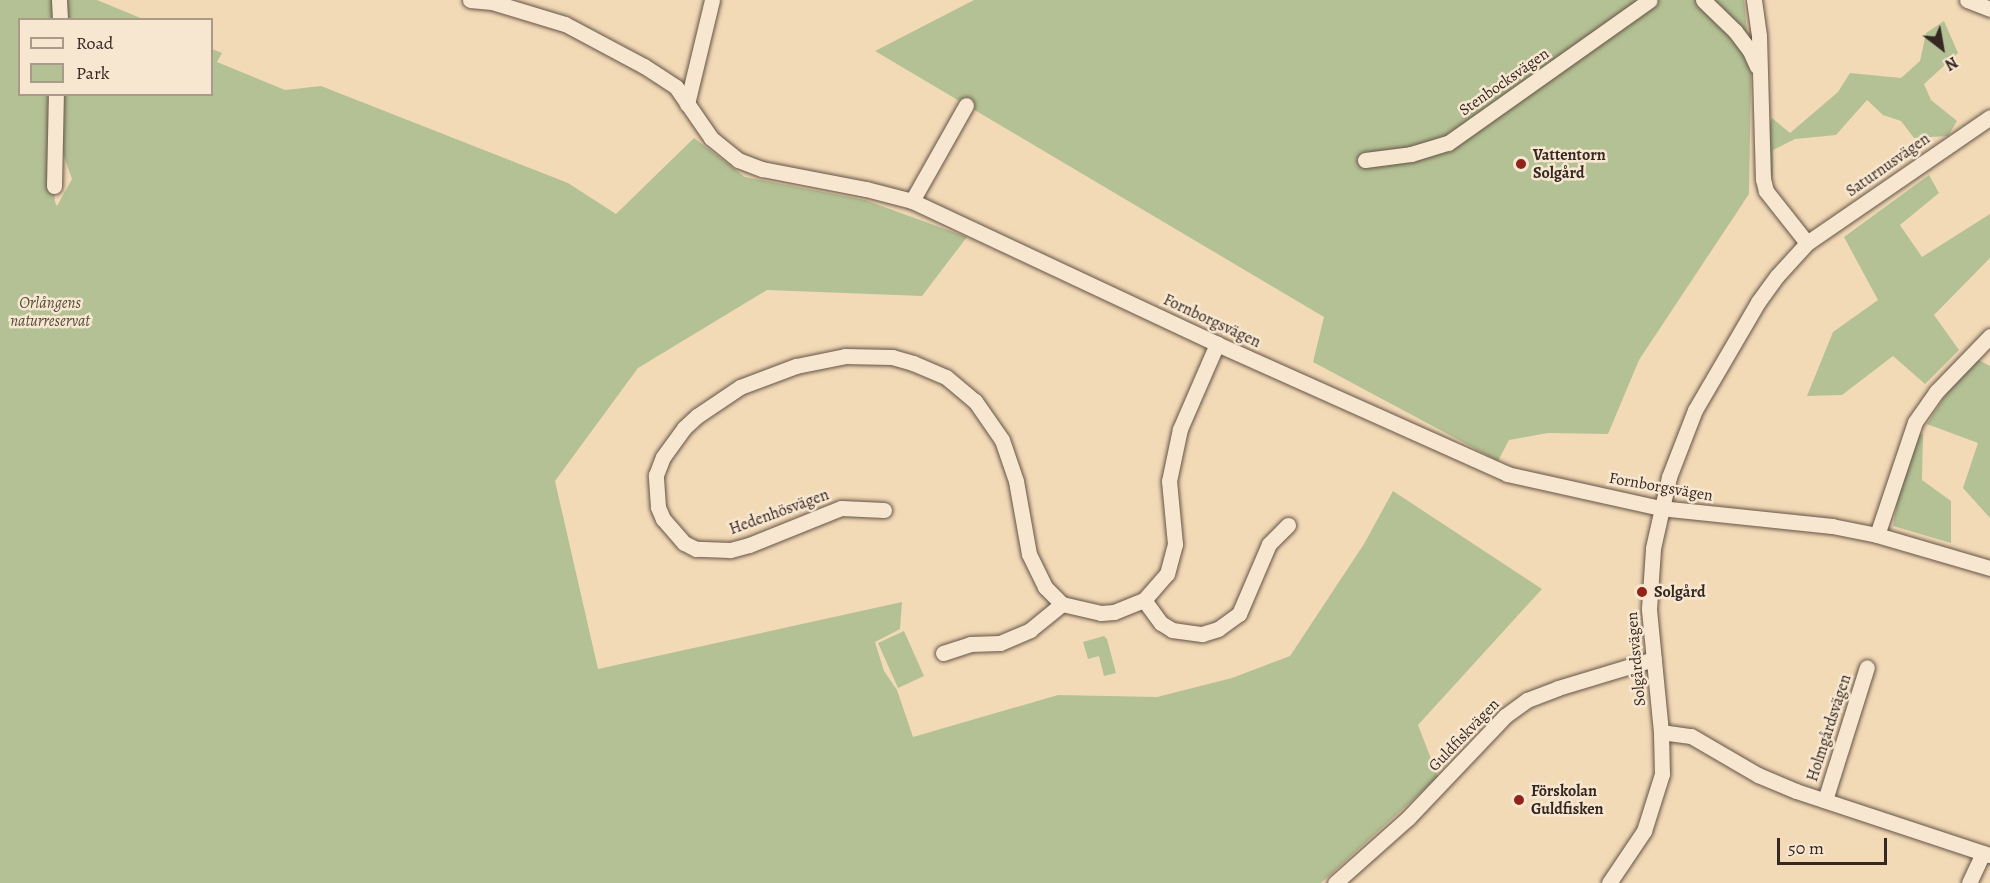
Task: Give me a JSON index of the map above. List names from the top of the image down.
{
  "streets": {
    "street": [
      "Stenbocksvägen",
      "Saturnusvägen",
      "Fornborgsvägen",
      "Hedenhösvägen",
      "Solgårdsvägen",
      "Holmgårdsvägen",
      "Guldfiskvägen"
    ]
  },
  "crossings": [
    ["Saturnusvägen", "Solgårdsvägen"],
    ["Fornborgsvägen", "Solgårdsvägen"],
    ["Solgårdsvägen", "Holmgårdsvägen"],
    ["Solgårdsvägen", "Guldfiskvägen"]
  ],
  "parks": ["Orlångens naturreservat"],
  "places": ["Vattentorn Solgård", "Solgård", "Förskolan Guldfisken"],
  "legend": ["Road", "Park"],
  "scale_bar": "50 m",
  "north": "bottom right"
}
